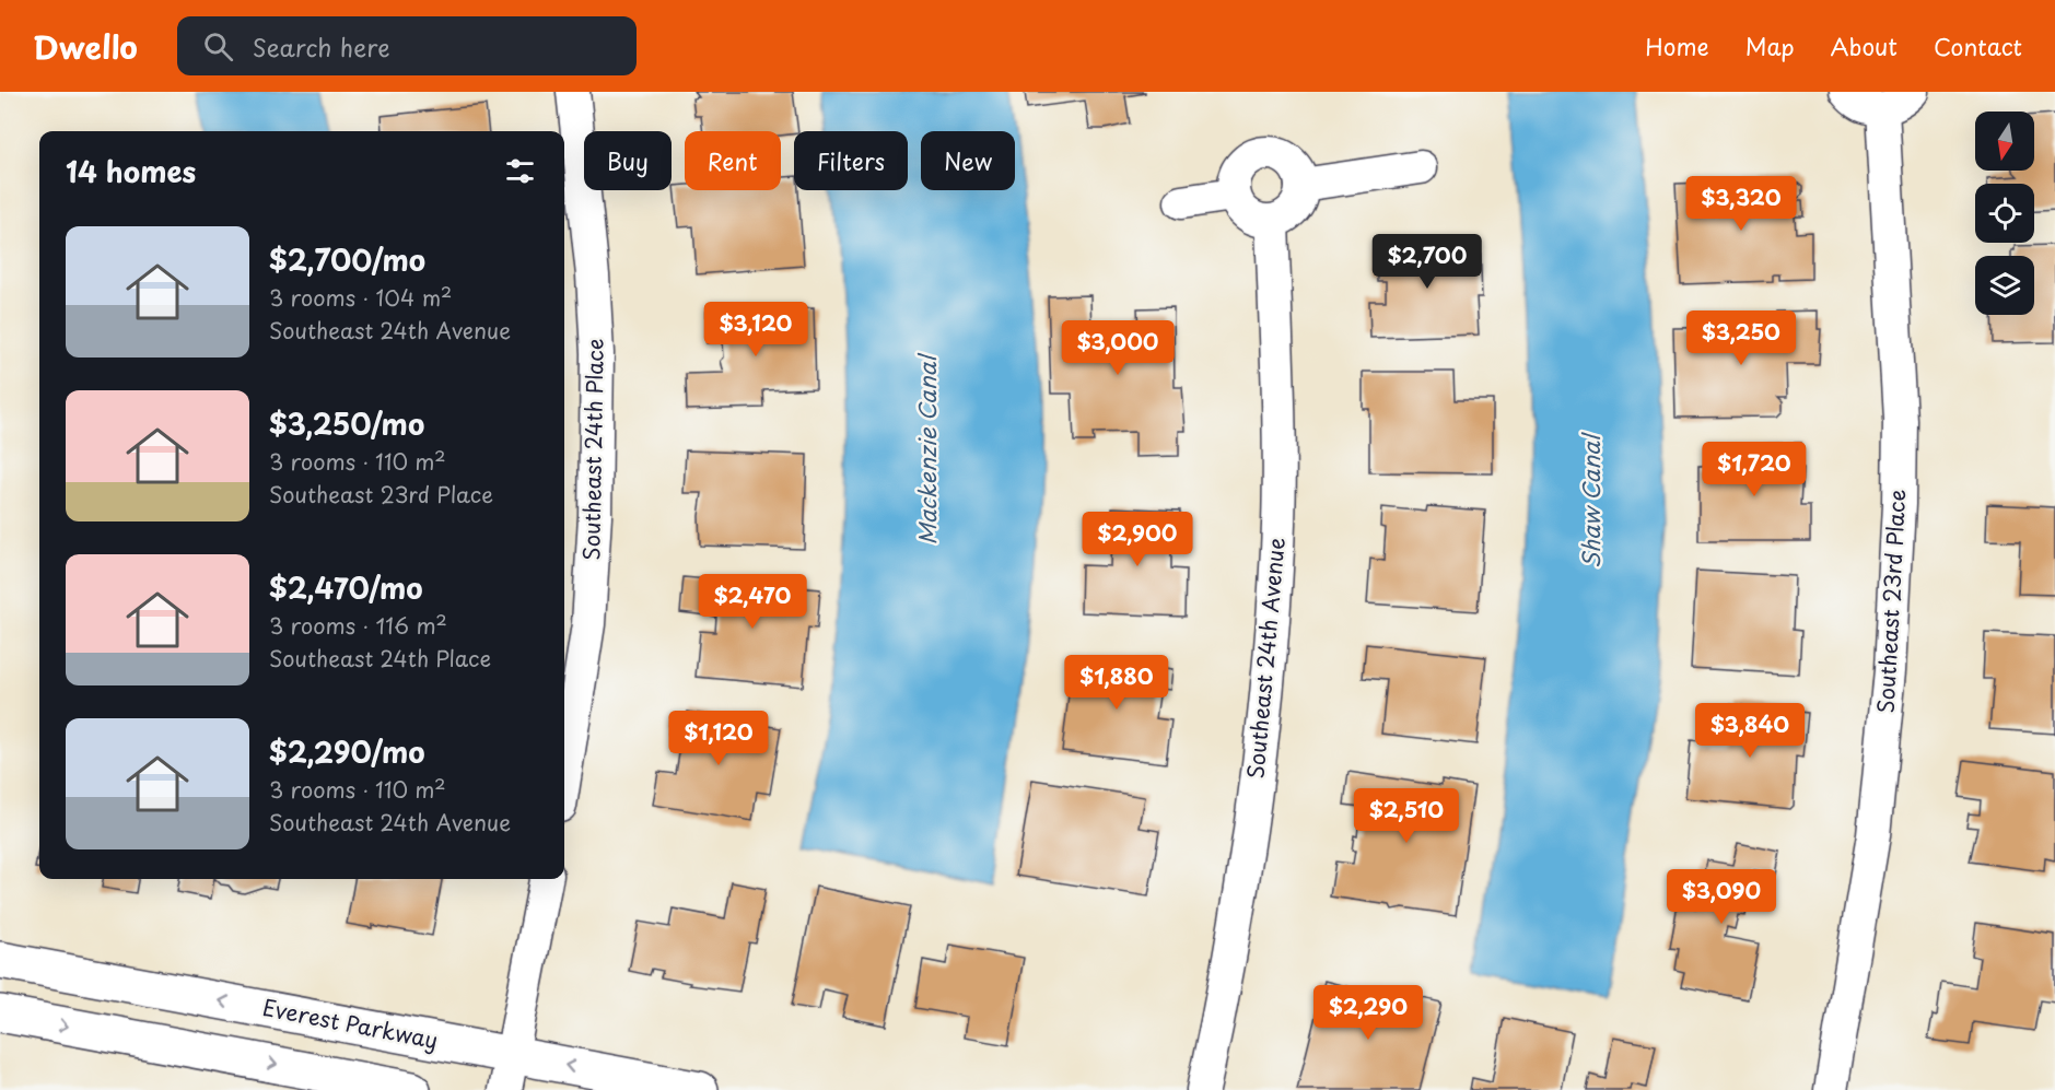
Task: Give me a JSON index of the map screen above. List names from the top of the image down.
{
  "streets": {
    "street": [
      "Southeast 24th Place",
      "Southeast 23rd Place",
      "Southeast 24th Avenue",
      "Everest Parkway"
    ]
  },
  "water": ["Mackenzie Canal", "Shaw Canal"],
  "north": "bottom",
  "page": {
    "header": "Dwello",
    "search": "Search here",
    "nav": [
      "Home",
      "Map",
      "About",
      "Contact"
    ],
    "chip": [
      "Buy",
      "Rent",
      "Filters",
      "New"
    ],
    "heading": "14 homes",
    "price": [
      "$3,320",
      "$2,700",
      "$3,120",
      "$3,250",
      "$3,000",
      "$1,720",
      "$2,900",
      "$2,470",
      "$1,880",
      "$3,840",
      "$1,120",
      "$2,510",
      "$3,090",
      "$2,290"
    ],
    "list": [
      {
        "name": "$2,700/mo",
        "note": "3 rooms · 104 m² · Southeast 24th Avenue"
      },
      {
        "name": "$3,250/mo",
        "note": "3 rooms · 110 m² · Southeast 23rd Place"
      },
      {
        "name": "$2,470/mo",
        "note": "3 rooms · 116 m² · Southeast 24th Place"
      },
      {
        "name": "$2,290/mo",
        "note": "3 rooms · 110 m² · Southeast 24th Avenue"
      }
    ]
  }
}
